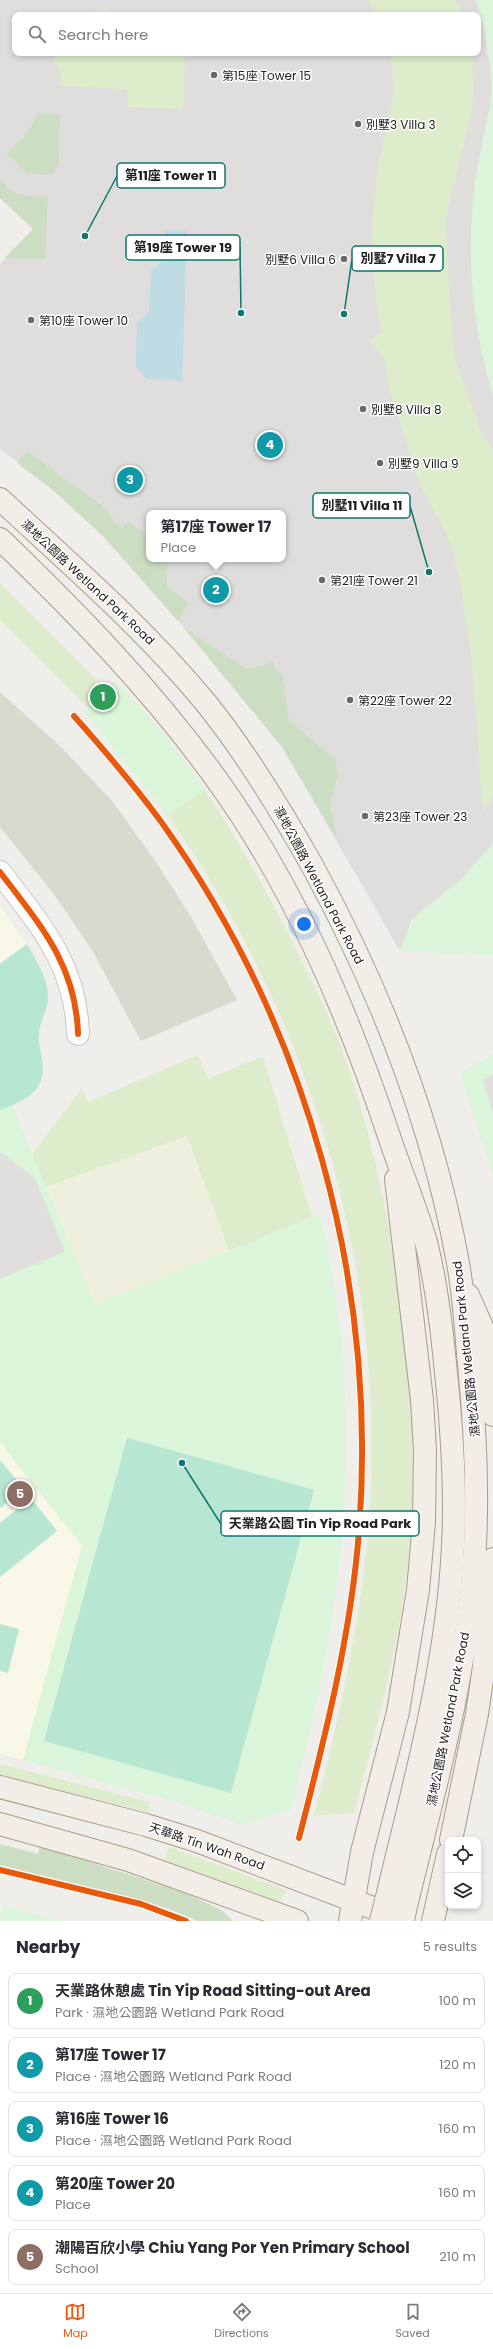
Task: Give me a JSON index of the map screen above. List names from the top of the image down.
{
  "streets": {
    "main road": ["濕地公園路 Wetland Park Road", "天華路 Tin Wah Road"]
  },
  "crossings": [
    ["濕地公園路 Wetland Park Road", "天華路 Tin Wah Road"]
  ],
  "places": [
    "第15座 Tower 15",
    "別墅3 Villa 3",
    "第11座 Tower 11",
    "別墅6 Villa 6",
    "第19座 Tower 19",
    "別墅7 Villa 7",
    "第10座 Tower 10",
    "別墅8 Villa 8",
    "別墅9 Villa 9",
    "別墅11 Villa 11",
    "第21座 Tower 21",
    "第22座 Tower 22",
    "第23座 Tower 23",
    "天業路公園 Tin Yip Road Park"
  ],
  "page": {
    "search": "Search here",
    "pins": [
      "4",
      "3",
      "2",
      "1",
      "5"
    ],
    "popup": ["第17座 Tower 17", "Place"],
    "heading": ["Nearby", "5 results"],
    "list": [
      {
        "mark": "1",
        "name": "天業路休憩處 Tin Yip Road Sitting-out Area",
        "note": "Park · 濕地公園路 Wetland Park Road",
        "value": "100 m"
      },
      {
        "mark": "2",
        "name": "第17座 Tower 17",
        "note": "Place · 濕地公園路 Wetland Park Road",
        "value": "120 m"
      },
      {
        "mark": "3",
        "name": "第16座 Tower 16",
        "note": "Place · 濕地公園路 Wetland Park Road",
        "value": "160 m"
      },
      {
        "mark": "4",
        "name": "第20座 Tower 20",
        "note": "Place",
        "value": "160 m"
      },
      {
        "mark": "5",
        "name": "潮陽百欣小學 Chiu Yang Por Yen Primary School",
        "note": "School",
        "value": "210 m"
      }
    ],
    "nav": ["Map", "Directions", "Saved"]
  }
}
